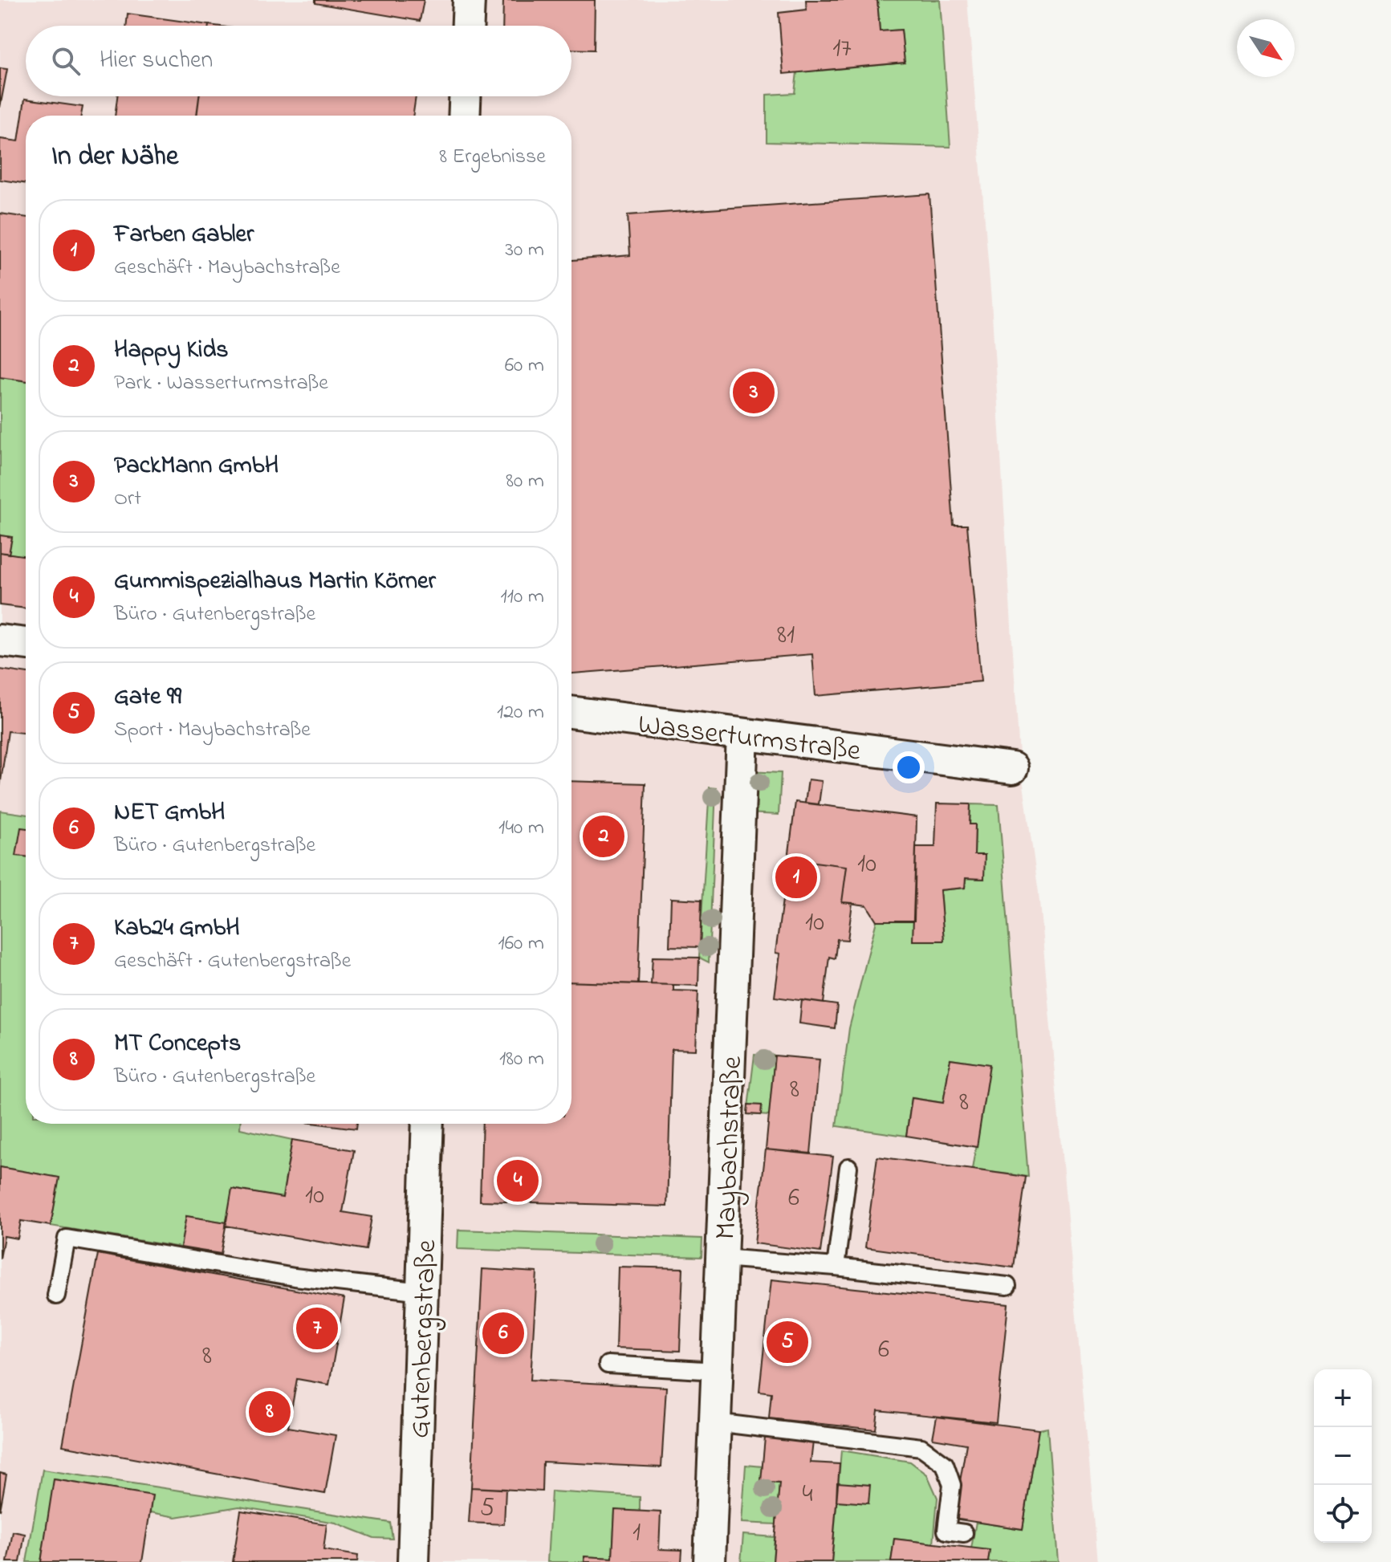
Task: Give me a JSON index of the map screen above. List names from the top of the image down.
{
  "streets": {
    "street": ["Wasserturmstraße", "Maybachstraße", "Gutenbergstraße"]
  },
  "crossings": [
    ["Wasserturmstraße", "Maybachstraße"]
  ],
  "house_numbers": [
    "17",
    "81",
    "10",
    "10",
    "8",
    "8",
    "10",
    "6",
    "6",
    "8",
    "4",
    "5",
    "1"
  ],
  "north": "bottom right",
  "page": {
    "search": "Hier suchen",
    "heading": ["In der Nähe", "8 Ergebnisse"],
    "list": [
      {
        "mark": "1",
        "name": "Farben Gabler",
        "note": "Geschäft · Maybachstraße",
        "value": "30 m"
      },
      {
        "mark": "2",
        "name": "Happy Kids",
        "note": "Park · Wasserturmstraße",
        "value": "60 m"
      },
      {
        "mark": "3",
        "name": "PackMann GmbH",
        "note": "Ort",
        "value": "80 m"
      },
      {
        "mark": "4",
        "name": "Gummispezialhaus Martin Körner",
        "note": "Büro · Gutenbergstraße",
        "value": "110 m"
      },
      {
        "mark": "5",
        "name": "Gate 99",
        "note": "Sport · Maybachstraße",
        "value": "120 m"
      },
      {
        "mark": "6",
        "name": "NET GmbH",
        "note": "Büro · Gutenbergstraße",
        "value": "140 m"
      },
      {
        "mark": "7",
        "name": "Kab24 GmbH",
        "note": "Geschäft · Gutenbergstraße",
        "value": "160 m"
      },
      {
        "mark": "8",
        "name": "MT Concepts",
        "note": "Büro · Gutenbergstraße",
        "value": "180 m"
      }
    ],
    "pins": [
      "3",
      "2",
      "1",
      "4",
      "7",
      "6",
      "5",
      "8"
    ],
    "map_buttons": ["+", "−"]
  }
}
